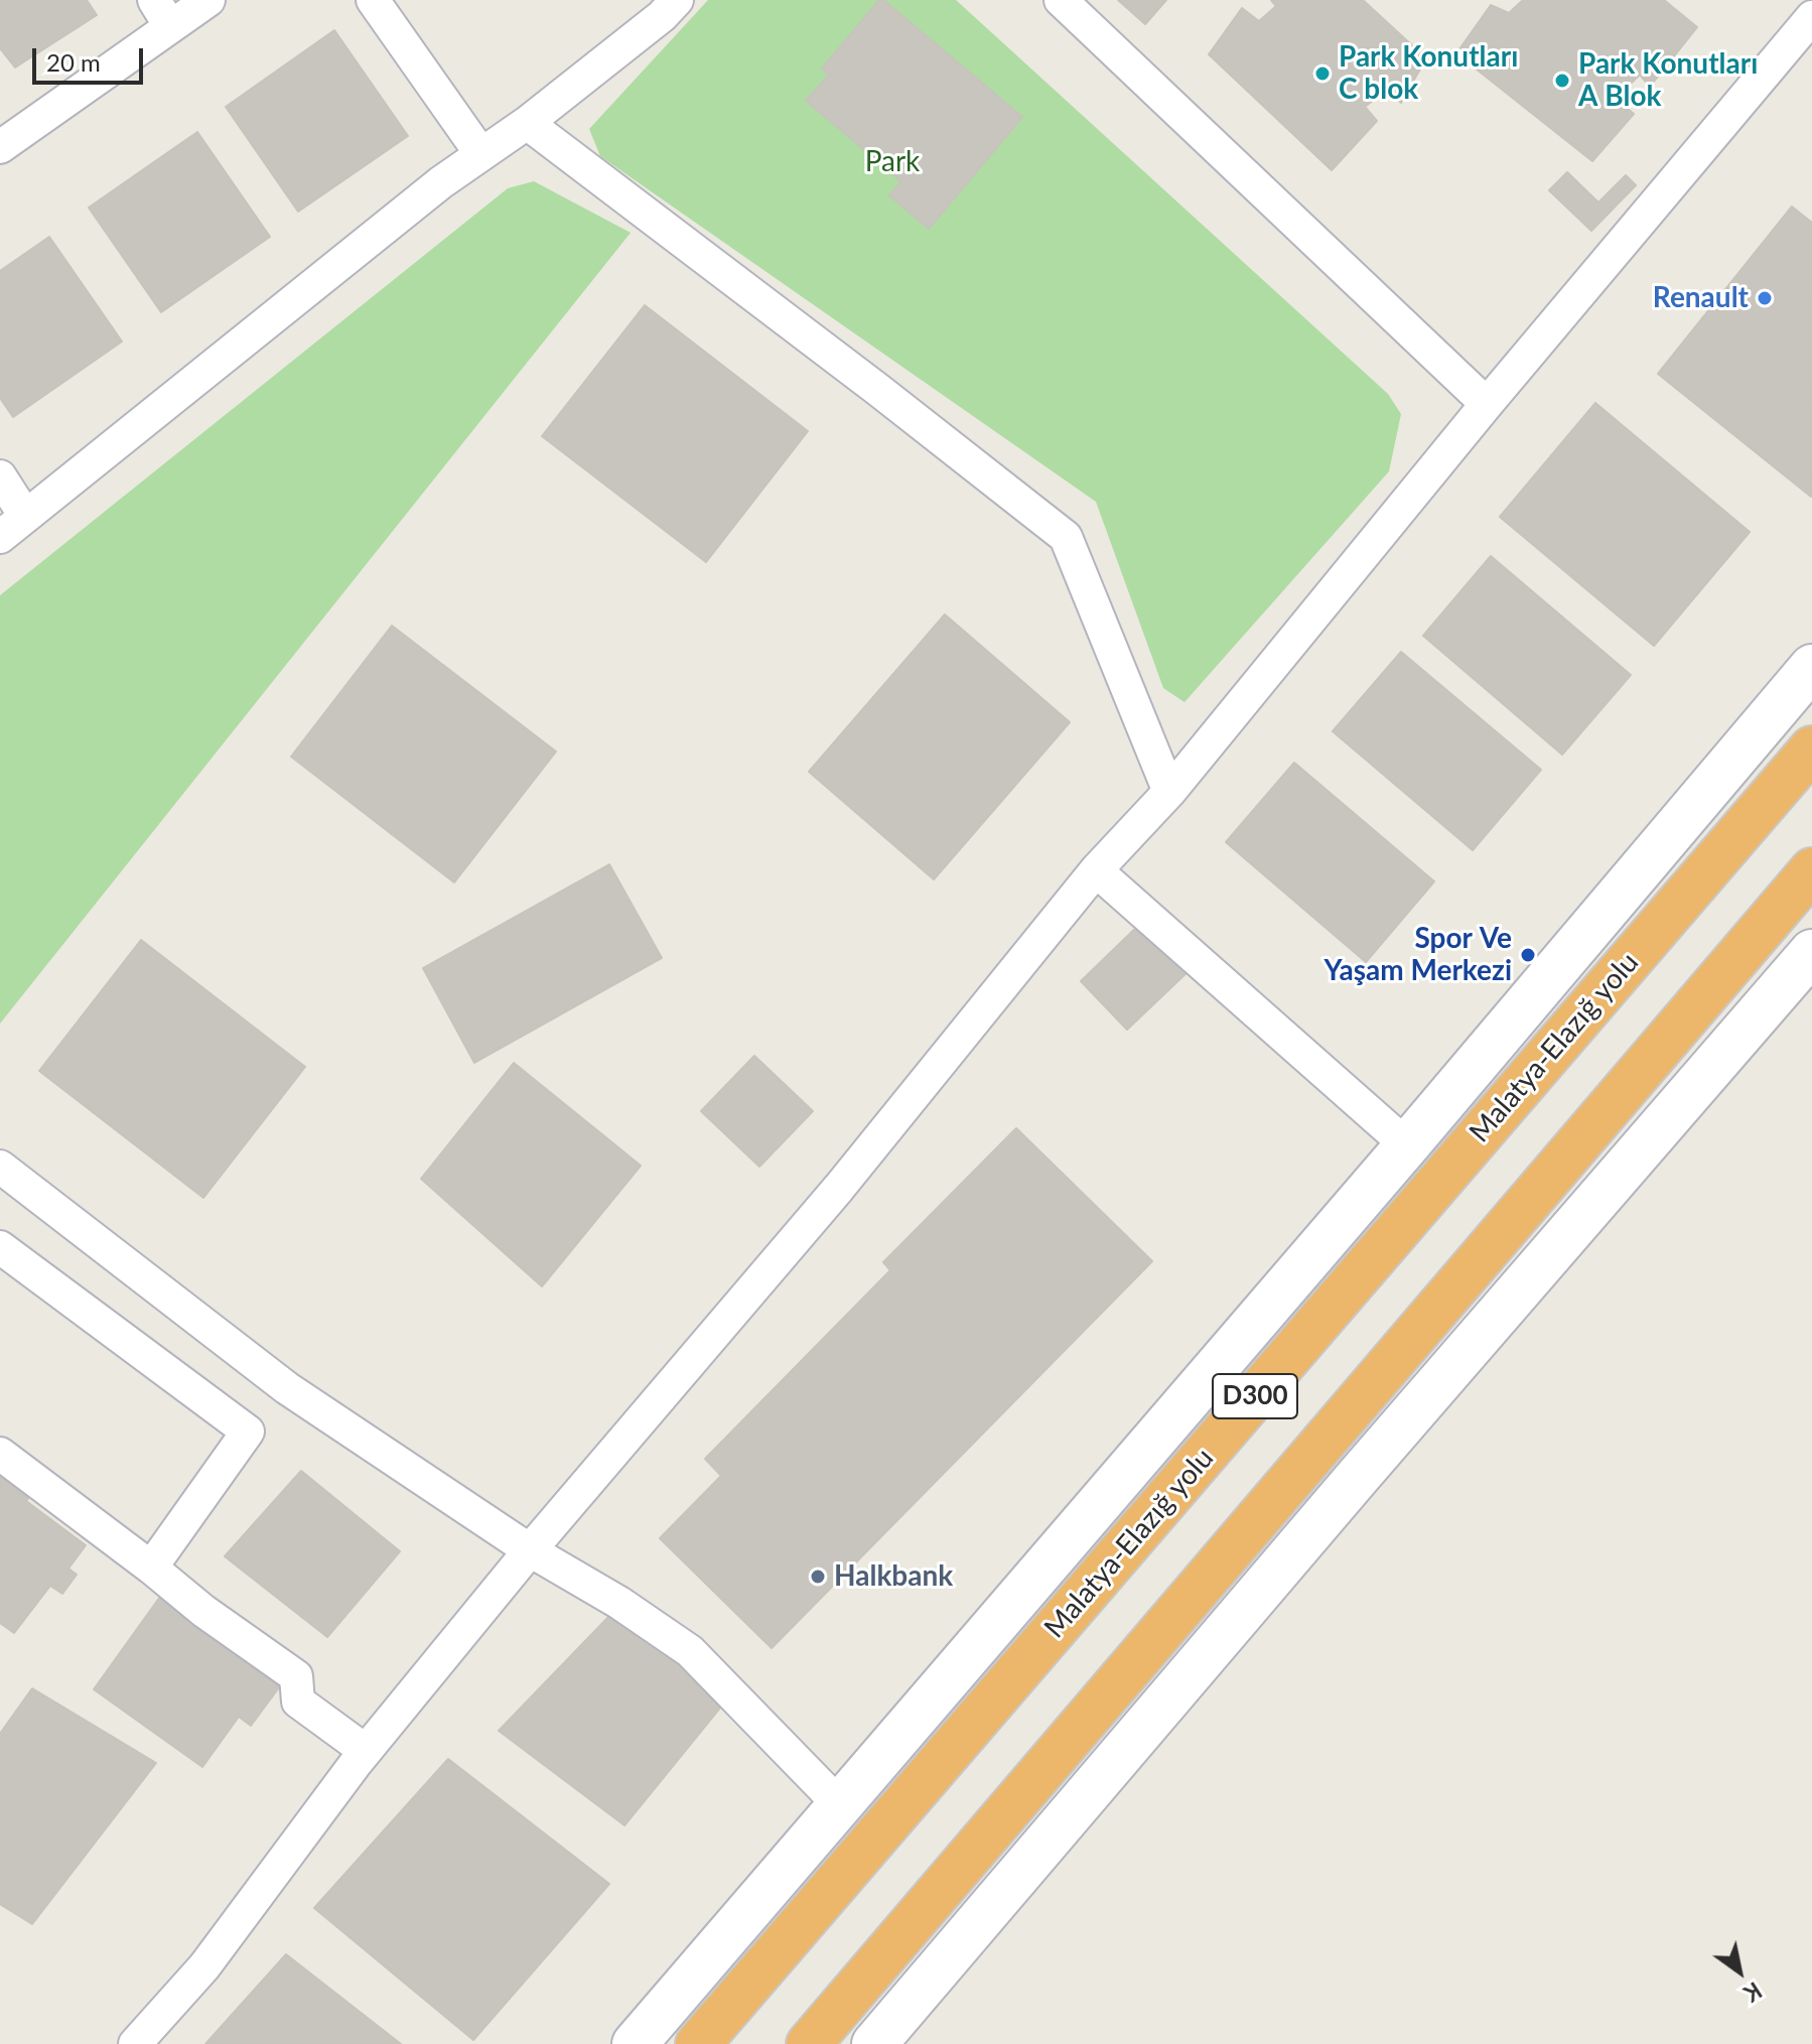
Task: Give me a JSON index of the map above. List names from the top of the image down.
{
  "streets": {
    "highway": ["Malatya-Elazığ yolu", "D300"]
  },
  "parks": ["Park"],
  "places": [
    "Park Konutları C blok",
    "Park Konutları A Blok",
    "Renault",
    "Spor Ve Yaşam Merkezi",
    "Halkbank"
  ],
  "scale_bar": "20 m",
  "north": "bottom right"
}
